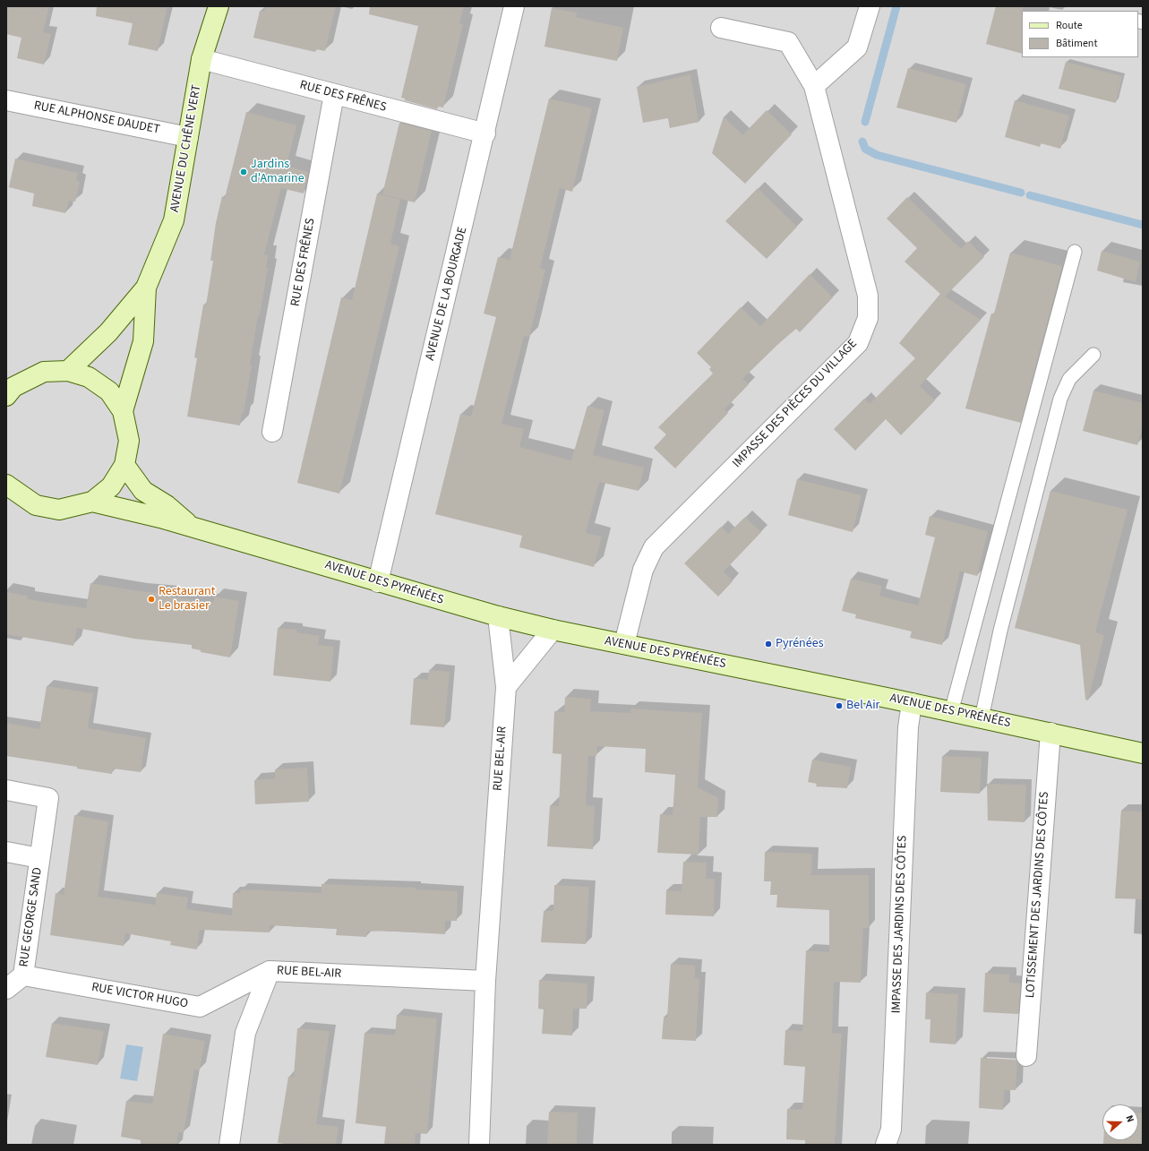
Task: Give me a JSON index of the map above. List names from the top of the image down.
{
  "streets": {
    "main road": ["AVENUE DU CHÊNE VERT", "AVENUE DES PYRÉNÉES"],
    "street": [
      "RUE DES FRÊNES",
      "RUE ALPHONSE DAUDET",
      "AVENUE DE LA BOURGADE",
      "IMPASSE DES PIÈCES DU VILLAGE",
      "RUE BEL-AIR",
      "LOTISSEMENT DES JARDINS DES CÔTES",
      "RUE GEORGE SAND",
      "IMPASSE DES JARDINS DES CÔTES",
      "RUE VICTOR HUGO"
    ]
  },
  "crossings": [
    ["RUE DES FRÊNES", "AVENUE DU CHÊNE VERT"],
    ["RUE DES FRÊNES", "AVENUE DE LA BOURGADE"],
    ["RUE ALPHONSE DAUDET", "AVENUE DU CHÊNE VERT"],
    ["AVENUE DE LA BOURGADE", "AVENUE DES PYRÉNÉES"],
    ["IMPASSE DES PIÈCES DU VILLAGE", "AVENUE DES PYRÉNÉES"],
    ["AVENUE DES PYRÉNÉES", "RUE BEL-AIR"],
    ["AVENUE DES PYRÉNÉES", "LOTISSEMENT DES JARDINS DES CÔTES"],
    ["AVENUE DES PYRÉNÉES", "IMPASSE DES JARDINS DES CÔTES"],
    ["RUE BEL-AIR", "RUE VICTOR HUGO"],
    ["RUE GEORGE SAND", "RUE VICTOR HUGO"]
  ],
  "places": [
    "Jardins d'Amarine",
    "Restaurant Le brasier",
    "Pyrénées",
    "Bel Air"
  ],
  "legend": ["Route", "Bâtiment"],
  "north": "right"
}
